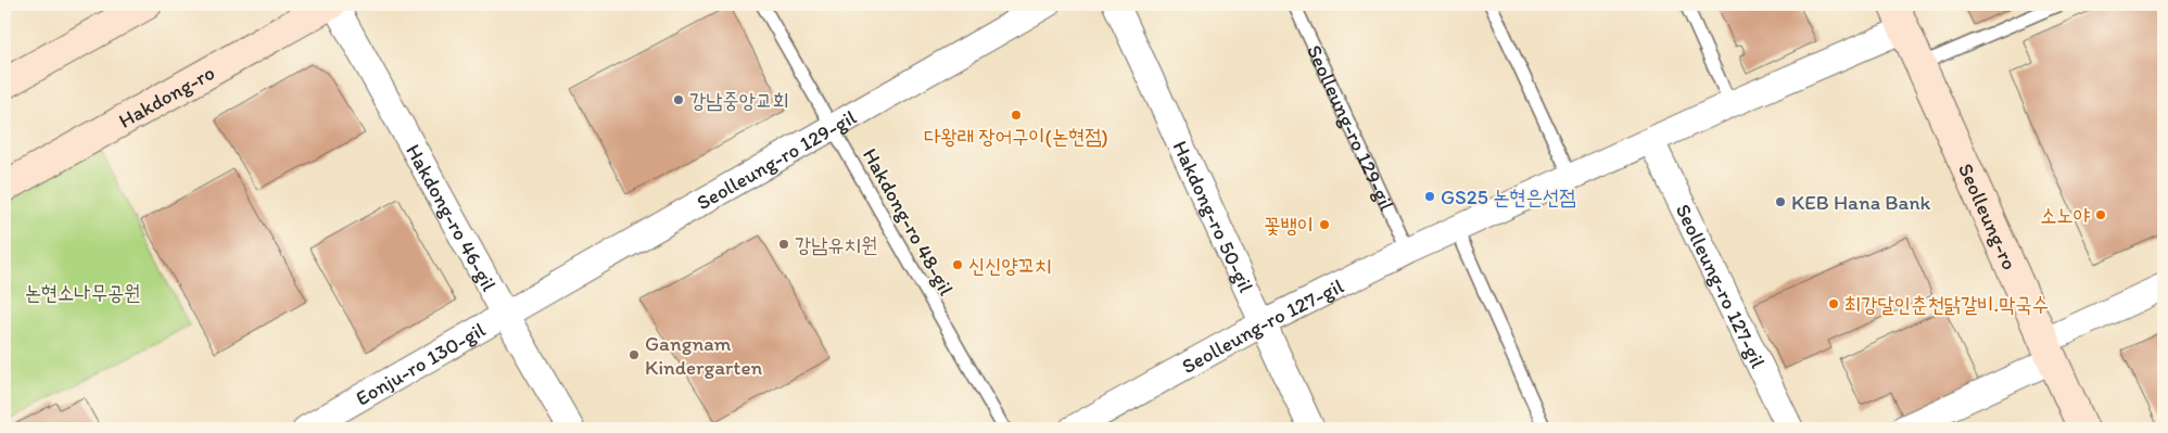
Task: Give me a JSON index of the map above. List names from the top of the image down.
{
  "streets": {
    "main road": ["Hakdong-ro", "Seolleung-ro"],
    "street": [
      "Seolleung-ro 129-gil",
      "Hakdong-ro 46-gil",
      "Hakdong-ro 50-gil",
      "Seolleung-ro 127-gil",
      "Eonju-ro 130-gil"
    ],
    "lane": ["Hakdong-ro 48-gil"]
  },
  "crossings": [
    ["Seolleung-ro 129-gil", "Hakdong-ro 46-gil"],
    ["Seolleung-ro 129-gil", "Hakdong-ro 48-gil"],
    ["Seolleung-ro 129-gil", "Seolleung-ro 127-gil"],
    ["Seolleung-ro 129-gil", "Eonju-ro 130-gil"],
    ["Hakdong-ro 46-gil", "Eonju-ro 130-gil"],
    ["Hakdong-ro 50-gil", "Seolleung-ro 127-gil"],
    ["Seolleung-ro", "Seolleung-ro 127-gil"]
  ],
  "parks": ["논현소나무공원"],
  "places": [
    "강남중앙교회",
    "다왕래 장어구이(논현점)",
    "GS25 논현은선점",
    "KEB Hana Bank",
    "소노야",
    "꽃뱅이",
    "강남유치원",
    "신신양꼬치",
    "최강달인춘천닭갈비.막국수",
    "Gangnam Kindergarten"
  ]
}
